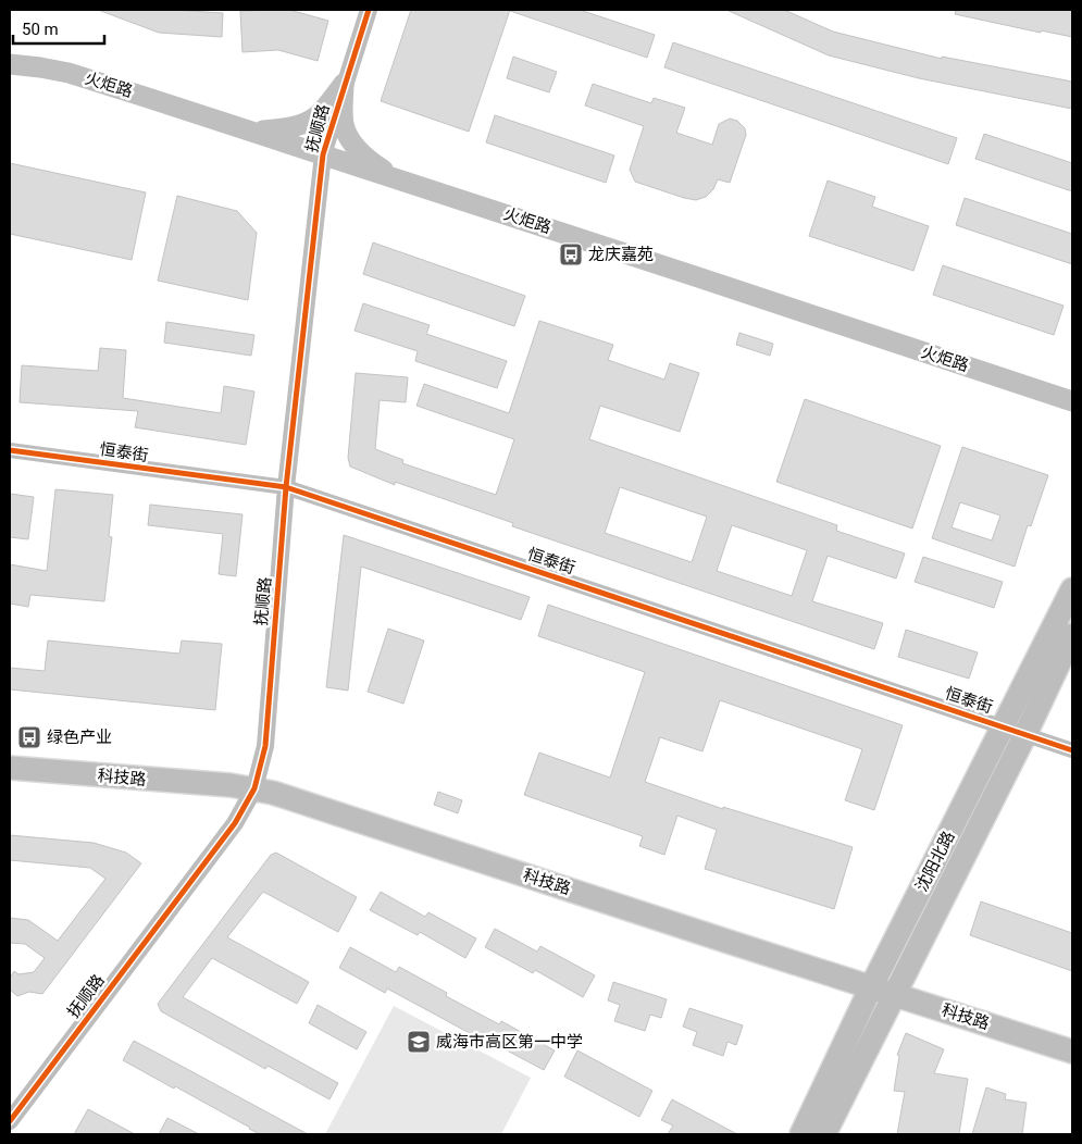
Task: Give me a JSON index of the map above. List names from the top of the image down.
{
  "streets": {
    "main road": ["火炬路", "科技路", "沈阳北路"],
    "street": ["抚顺路", "恒泰街"]
  },
  "crossings": [
    ["火炬路", "抚顺路"],
    ["抚顺路", "恒泰街"],
    ["抚顺路", "科技路"],
    ["恒泰街", "沈阳北路"],
    ["科技路", "沈阳北路"]
  ],
  "places": {
    "bus stop": ["龙庆嘉苑", "绿色产业"],
    "school or university": ["威海市高区第一中学"]
  },
  "scale_bar": "50 m"
}
